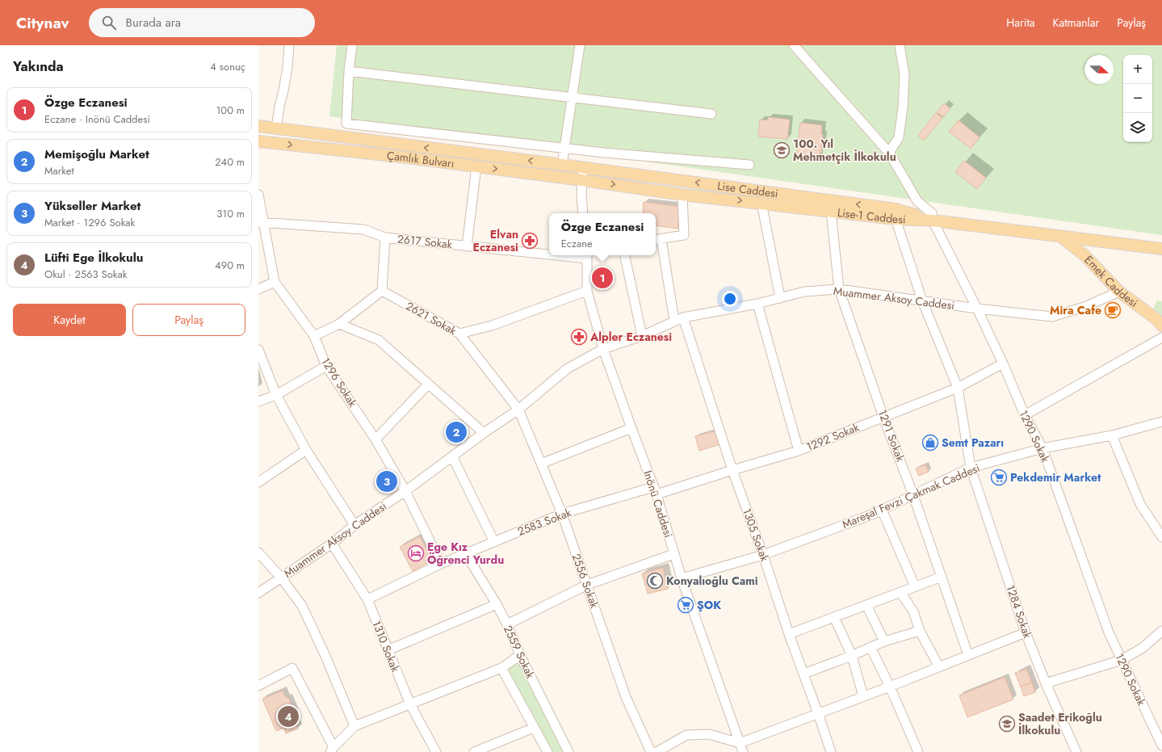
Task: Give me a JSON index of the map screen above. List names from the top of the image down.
{
  "streets": {
    "main road": [
      "Çamlık Bulvarı",
      "Lise Caddesi",
      "Lise-1 Caddesi",
      "Emek Caddesi"
    ],
    "street": [
      "2617 Sokak",
      "Muammer Aksoy Caddesi",
      "2621 Sokak",
      "1296 Sokak",
      "1291 Sokak",
      "1290 Sokak",
      "1292 Sokak",
      "Mareşal Fevzi Çakmak Caddesi",
      "Inönü Caddesi",
      "2583 Sokak",
      "1305 Sokak",
      "2556 Sokak",
      "1284 Sokak",
      "1310 Sokak",
      "2559 Sokak"
    ]
  },
  "crossings": [
    ["Çamlık Bulvarı", "Lise Caddesi"],
    ["Çamlık Bulvarı", "Lise-1 Caddesi"],
    ["Lise Caddesi", "Lise-1 Caddesi"],
    ["Lise Caddesi", "1290 Sokak"],
    ["Lise-1 Caddesi", "Emek Caddesi"],
    ["Lise-1 Caddesi", "1291 Sokak"],
    ["Lise-1 Caddesi", "1290 Sokak"],
    ["Lise-1 Caddesi", "1284 Sokak"],
    ["2617 Sokak", "1296 Sokak"],
    ["2617 Sokak", "Inönü Caddesi"],
    ["Emek Caddesi", "Muammer Aksoy Caddesi"],
    ["Muammer Aksoy Caddesi", "2621 Sokak"],
    ["Muammer Aksoy Caddesi", "1296 Sokak"],
    ["Muammer Aksoy Caddesi", "1291 Sokak"],
    ["Muammer Aksoy Caddesi", "1290 Sokak"],
    ["Muammer Aksoy Caddesi", "Inönü Caddesi"],
    ["Muammer Aksoy Caddesi", "1305 Sokak"],
    ["Muammer Aksoy Caddesi", "2556 Sokak"],
    ["Muammer Aksoy Caddesi", "1284 Sokak"],
    ["Muammer Aksoy Caddesi", "1310 Sokak"],
    ["2621 Sokak", "2556 Sokak"],
    ["1296 Sokak", "2583 Sokak"],
    ["1291 Sokak", "1292 Sokak"],
    ["1291 Sokak", "Mareşal Fevzi Çakmak Caddesi"],
    ["1290 Sokak", "1292 Sokak"],
    ["1290 Sokak", "Mareşal Fevzi Çakmak Caddesi"],
    ["1292 Sokak", "Inönü Caddesi"],
    ["1292 Sokak", "2583 Sokak"],
    ["1292 Sokak", "1305 Sokak"],
    ["1292 Sokak", "1284 Sokak"],
    ["Mareşal Fevzi Çakmak Caddesi", "Inönü Caddesi"],
    ["Mareşal Fevzi Çakmak Caddesi", "1305 Sokak"],
    ["Mareşal Fevzi Çakmak Caddesi", "1284 Sokak"],
    ["Inönü Caddesi", "2583 Sokak"],
    ["2583 Sokak", "2556 Sokak"],
    ["2583 Sokak", "1310 Sokak"],
    ["2583 Sokak", "2559 Sokak"]
  ],
  "one_way": ["Lise Caddesi"],
  "places": {
    "school or university": ["100. Yıl Mehmetçik İlkokulu", "Saadet Erikoğlu İlkokulu"],
    "pharmacy": ["Elvan Eczanesi", "Alpler Eczanesi"],
    "cafe": ["Mira Cafe"],
    "shop": ["Semt Pazarı"],
    "supermarket": ["Pekdemir Market", "ŞOK"],
    "hotel": ["Ege Kız Öğrenci Yurdu"],
    "mosque": ["Konyalıoğlu Cami"]
  },
  "north": "right",
  "page": {
    "header": "Citynav",
    "search": "Burada ara",
    "nav": ["Harita", "Katmanlar", "Paylaş"],
    "heading": ["Yakında", "4 sonuç"],
    "map_buttons": ["+", "−"],
    "list": [
      {
        "mark": "1",
        "name": "Özge Eczanesi",
        "note": "Eczane · Inönü Caddesi",
        "value": "100 m"
      },
      {
        "mark": "2",
        "name": "Memişoğlu Market",
        "note": "Market",
        "value": "240 m"
      },
      {
        "mark": "3",
        "name": "Yükseller Market",
        "note": "Market · 1296 Sokak",
        "value": "310 m"
      },
      {
        "mark": "4",
        "name": "Lüfti Ege İlkokulu",
        "note": "Okul · 2563 Sokak",
        "value": "490 m"
      }
    ],
    "popup": ["Özge Eczanesi", "Eczane"],
    "pins": [
      "1",
      "2",
      "3",
      "4"
    ],
    "buttons": ["Kaydet", "Paylaş"]
  }
}
